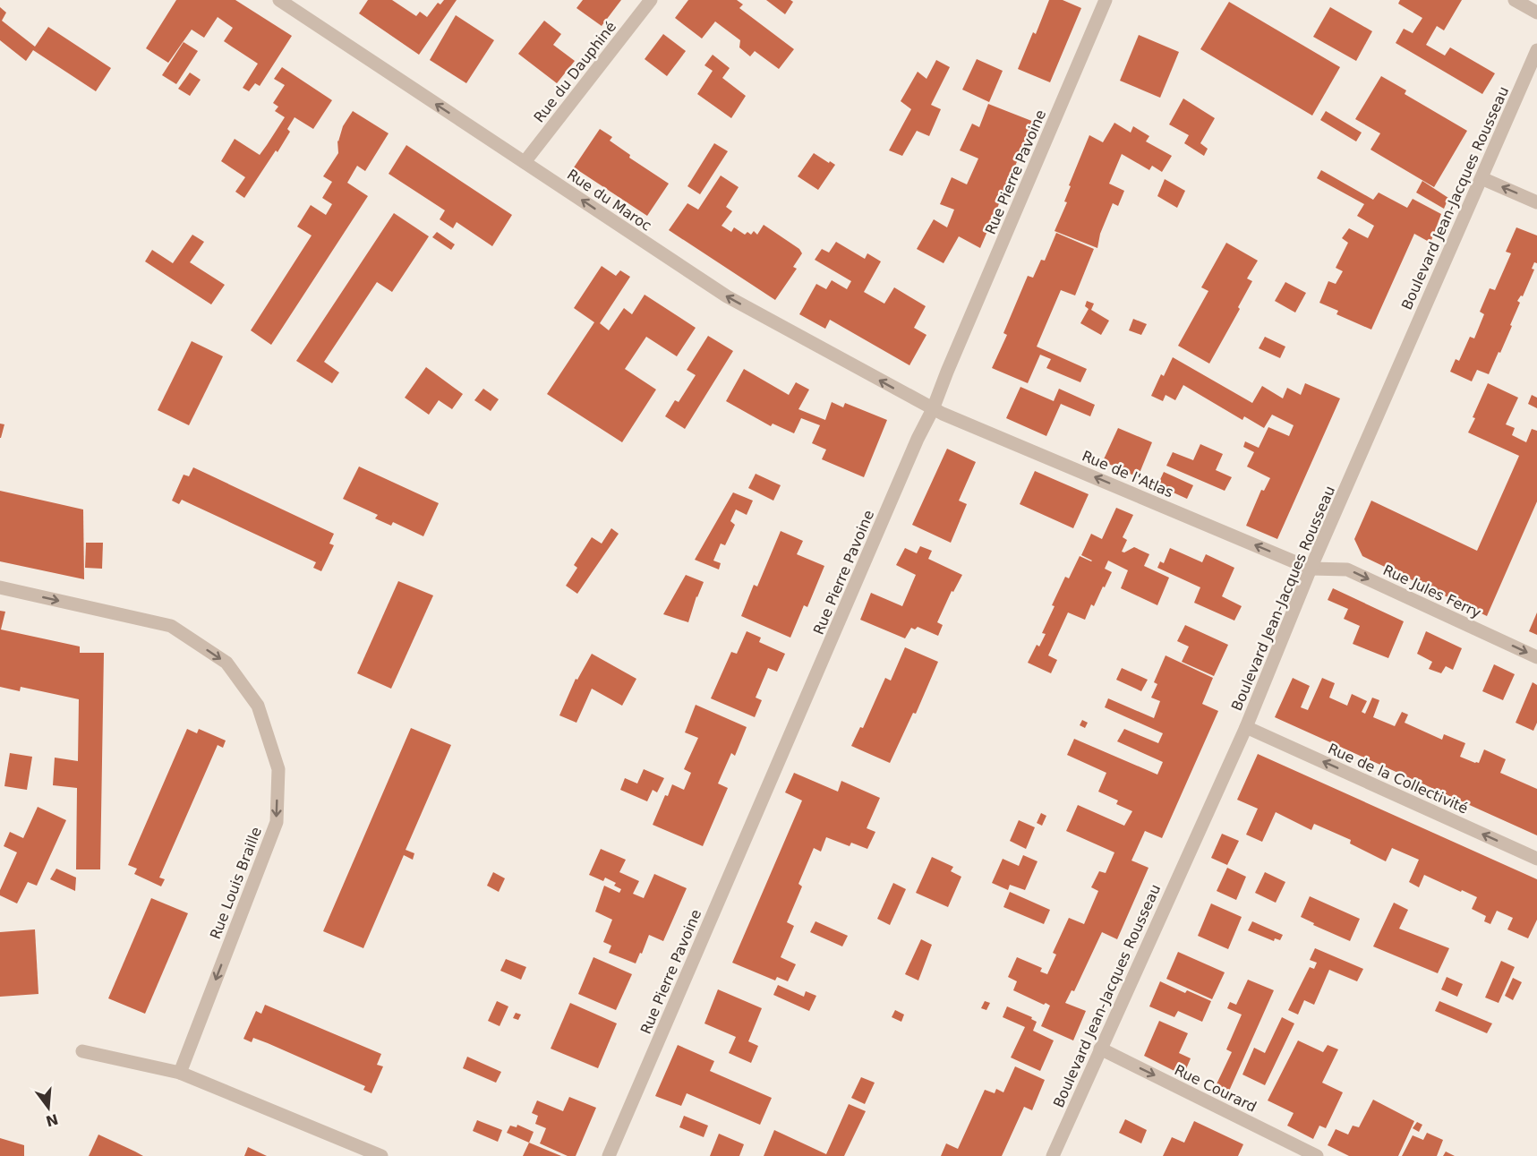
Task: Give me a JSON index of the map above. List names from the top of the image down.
{
  "streets": {
    "street": [
      "Rue du Dauphiné",
      "Rue Pierre Pavoine",
      "Boulevard Jean-Jacques Rousseau",
      "Rue du Maroc",
      "Rue de l'Atlas",
      "Rue Jules Ferry",
      "Rue de la Collectivité",
      "Rue Louis Braille",
      "Rue Courard"
    ]
  },
  "crossings": [
    ["Rue du Dauphiné", "Rue du Maroc"],
    ["Rue Pierre Pavoine", "Rue du Maroc"],
    ["Rue Pierre Pavoine", "Rue de l'Atlas"],
    ["Boulevard Jean-Jacques Rousseau", "Rue de l'Atlas"],
    ["Boulevard Jean-Jacques Rousseau", "Rue Jules Ferry"],
    ["Boulevard Jean-Jacques Rousseau", "Rue de la Collectivité"],
    ["Boulevard Jean-Jacques Rousseau", "Rue Courard"],
    ["Rue du Maroc", "Rue de l'Atlas"],
    ["Rue de l'Atlas", "Rue Jules Ferry"]
  ],
  "one_way": [
    "Rue du Maroc",
    "Rue de l'Atlas",
    "Rue Jules Ferry",
    "Rue de la Collectivité",
    "Rue Courard"
  ],
  "north": "bottom"
}
